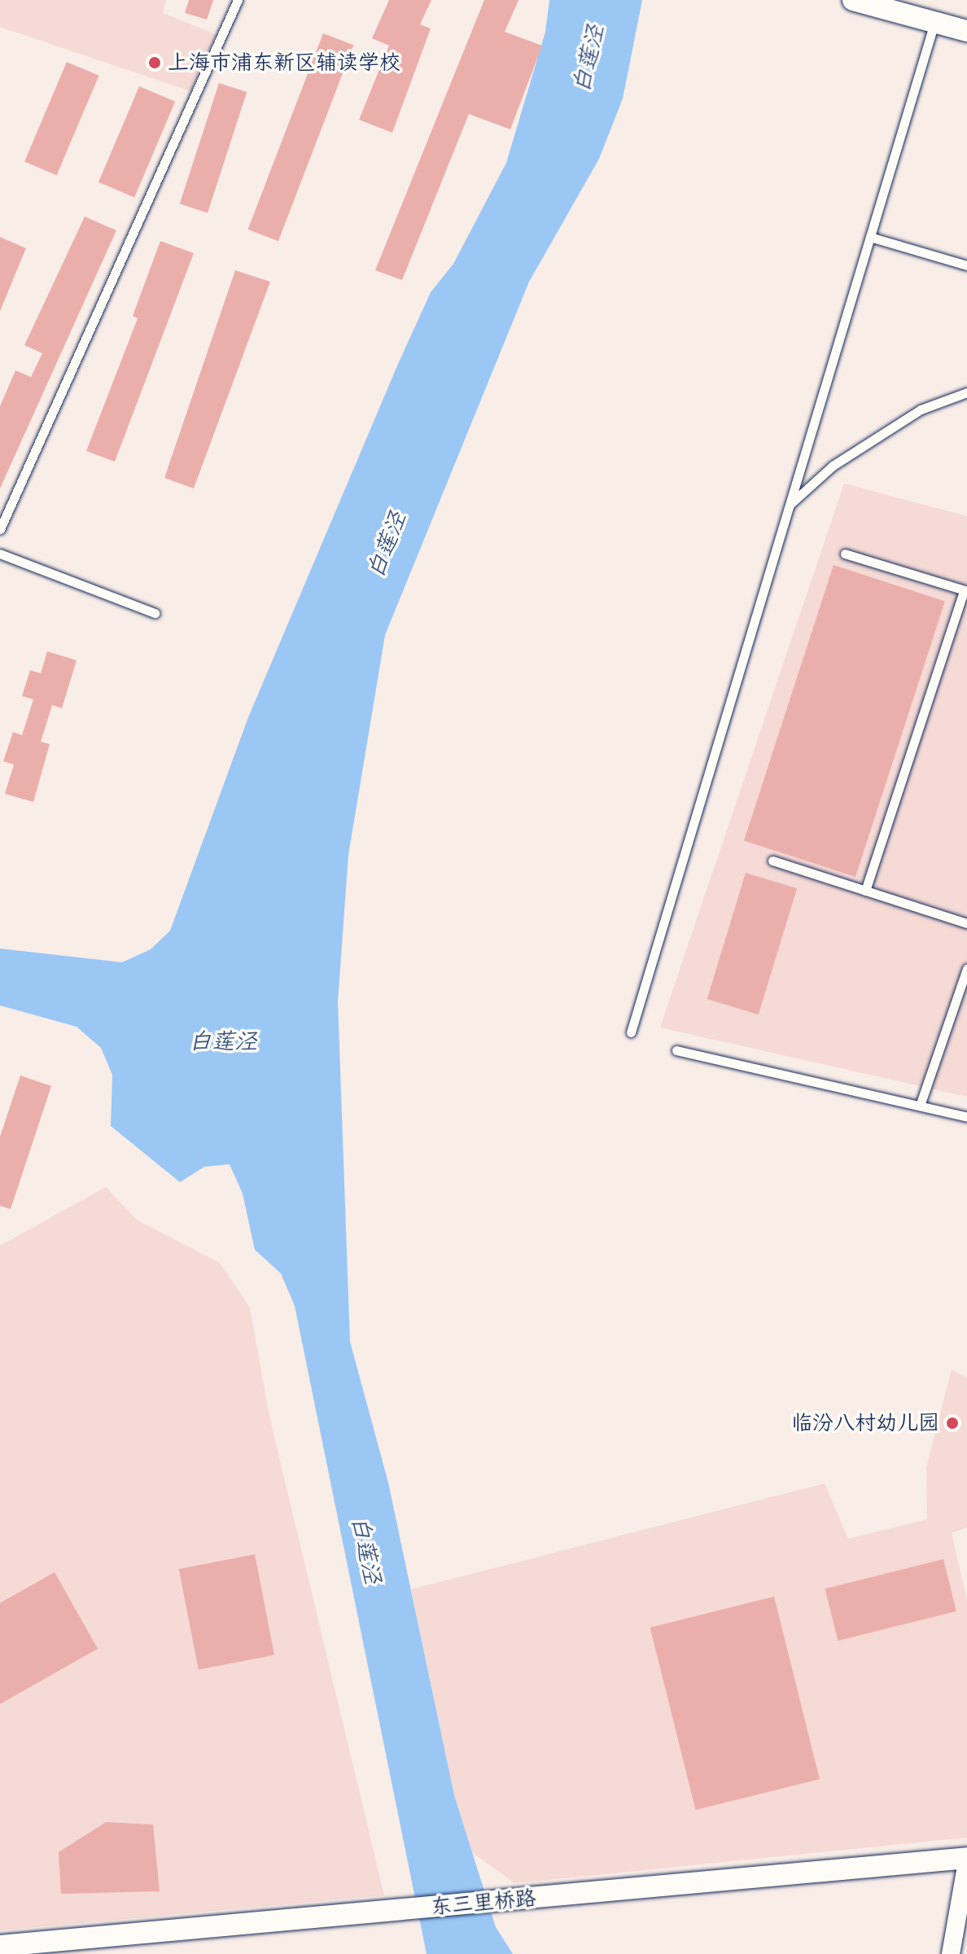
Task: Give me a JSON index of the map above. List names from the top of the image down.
{
  "streets": {
    "street": ["东三里桥路"]
  },
  "water": ["白莲泾"],
  "places": ["上海市浦东新区辅读学校", "临汾八村幼儿园"]
}
